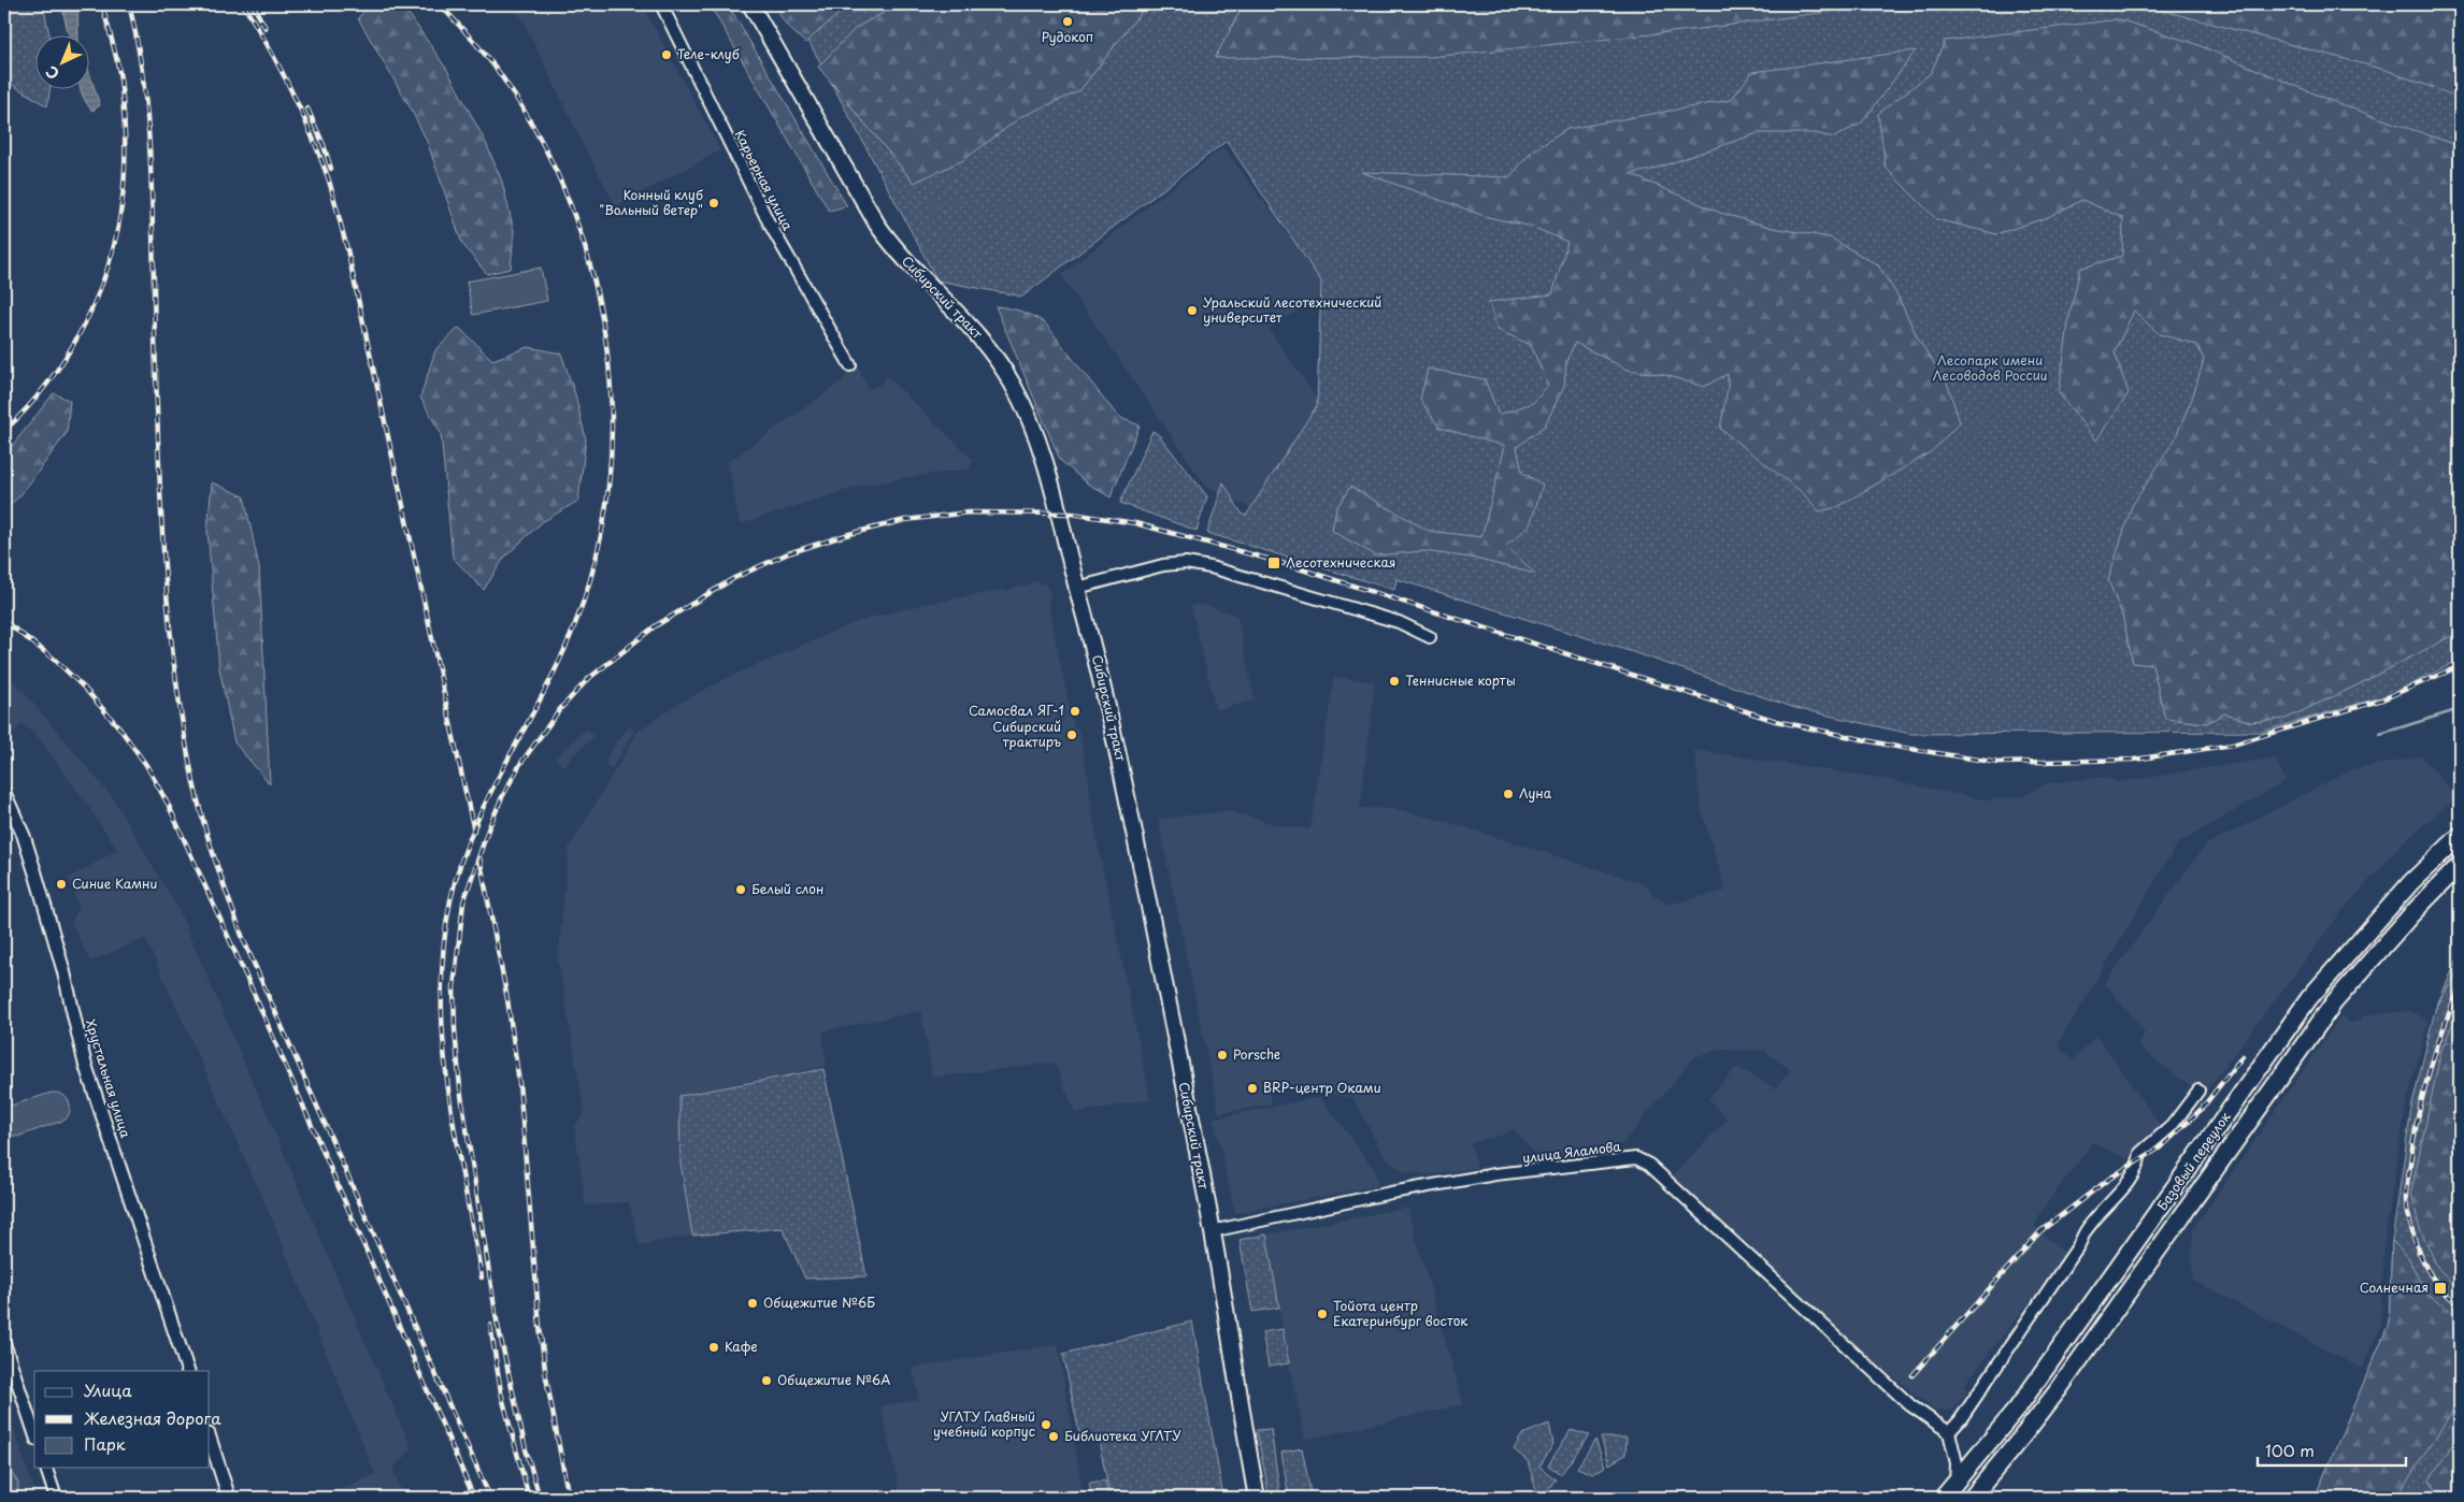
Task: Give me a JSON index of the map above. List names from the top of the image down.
{
  "streets": {
    "main road": ["Сибирский тракт", "Базовый переулок"],
    "street": ["Карьерная улица", "Хрустальная улица", "улица Яламова"]
  },
  "crossings": [
    ["Сибирский тракт", "улица Яламова"]
  ],
  "parks": ["Лесопарк имени Лесоводов России"],
  "places": {
    "other": [
      "Рудокоп",
      "Теле-клуб",
      "Конный клуб \"Вольный ветер\"",
      "Уральский лесотехнический университет",
      "Теннисные корты",
      "Самосвал ЯГ-1",
      "Сибирский трактиръ",
      "Луна",
      "Синие Камни",
      "Белый слон",
      "Porsche",
      "BRP-центр Оками",
      "Общежитие №6Б",
      "Тойота центр Екатеринбург восток",
      "Кафе",
      "Общежитие №6А",
      "УГЛТУ Главный учебный корпус",
      "Библиотека УГЛТУ"
    ],
    "transit": ["Лесотехническая", "Солнечная"]
  },
  "legend": ["Улица", "Железная дорога", "Парк"],
  "scale_bar": "100 m",
  "north": "bottom left"
}
